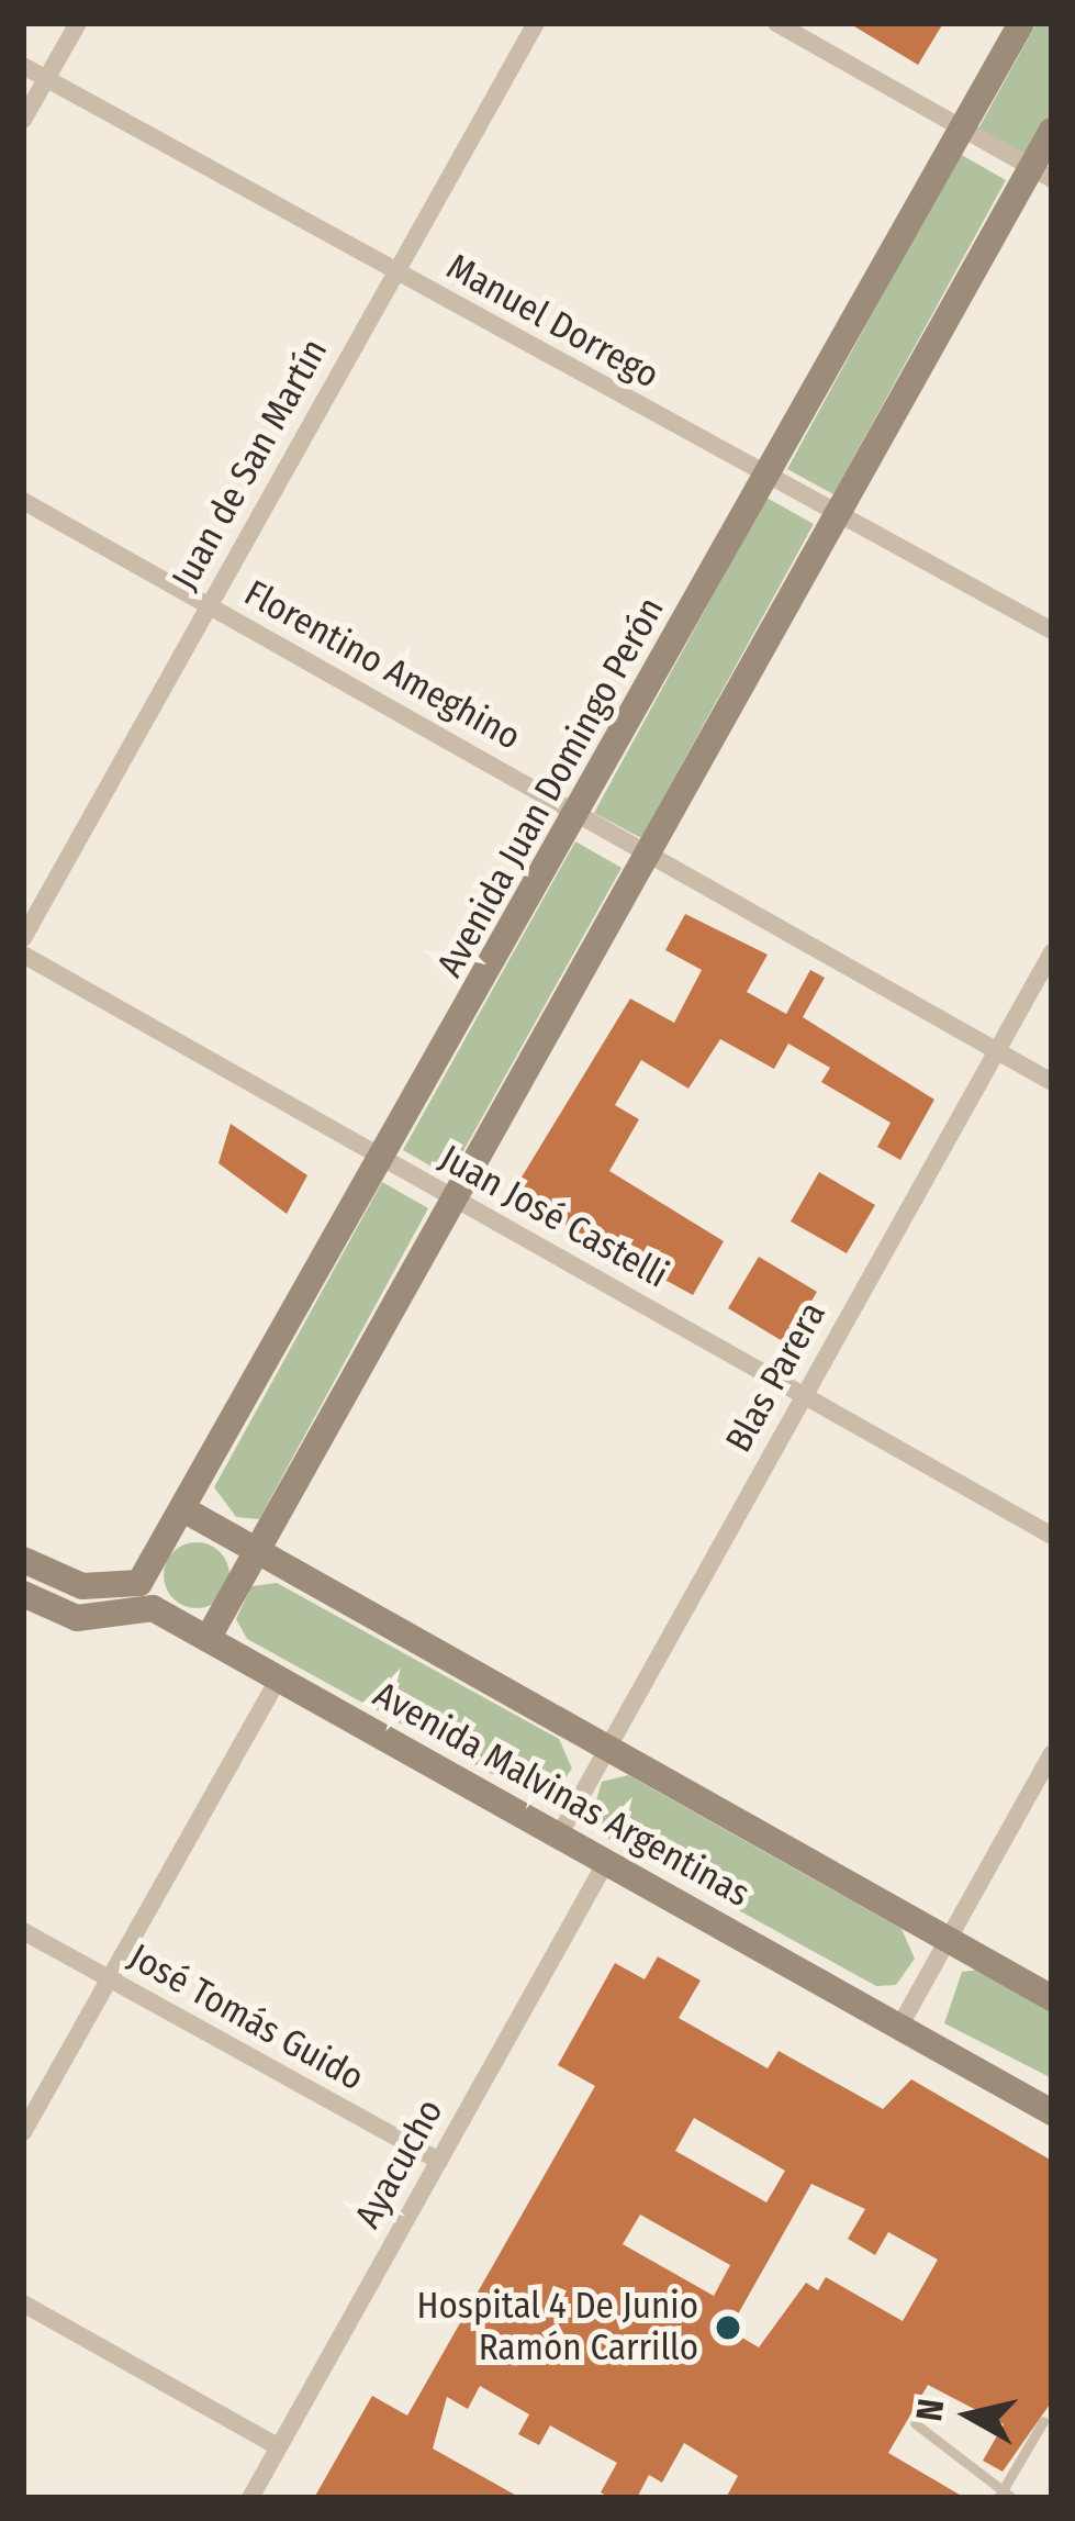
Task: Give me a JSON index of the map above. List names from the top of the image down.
{
  "streets": {
    "main road": ["Avenida Juan Domingo Perón", "Avenida Malvinas Argentinas"],
    "street": [
      "Manuel Dorrego",
      "Juan de San Martín",
      "Florentino Ameghino",
      "Juan José Castelli",
      "Blas Parera",
      "José Tomás Guido",
      "Ayacucho"
    ]
  },
  "crossings": [
    ["Manuel Dorrego", "Juan de San Martín"],
    ["Manuel Dorrego", "Avenida Juan Domingo Perón"],
    ["Juan de San Martín", "Florentino Ameghino"],
    ["Florentino Ameghino", "Avenida Juan Domingo Perón"],
    ["Florentino Ameghino", "Blas Parera"],
    ["Avenida Juan Domingo Perón", "Juan José Castelli"],
    ["Avenida Juan Domingo Perón", "Avenida Malvinas Argentinas"],
    ["Juan José Castelli", "Blas Parera"],
    ["Blas Parera", "Avenida Malvinas Argentinas"],
    ["Avenida Malvinas Argentinas", "Ayacucho"],
    ["José Tomás Guido", "Ayacucho"]
  ],
  "places": ["Hospital 4 De Junio Ramón Carrillo"],
  "north": "left"
}
